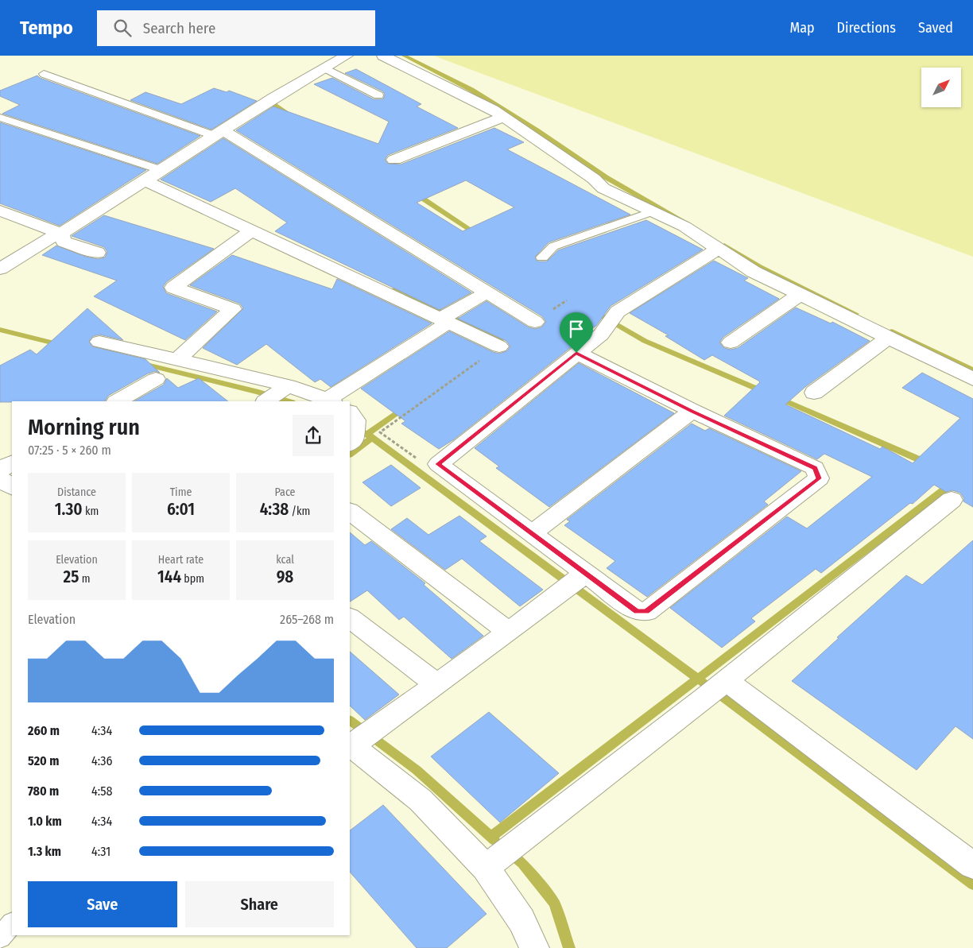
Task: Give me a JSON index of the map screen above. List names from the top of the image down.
{
  "north": "top right",
  "page": {
    "header": "Tempo",
    "search": "Search here",
    "nav": ["Map", "Directions", "Saved"],
    "heading": ["Morning run", "07:25 · 5 × 260 m"],
    "stats": [
      ["Distance", "1.30 km"],
      ["Time", "6:01"],
      ["Pace", "4:38 /km"],
      ["Elevation", "25 m"],
      ["Heart rate", "144 bpm"],
      ["kcal", "98"]
    ],
    "chart": ["Elevation", "265–268 m"],
    "list": [
      {
        "name": "260 m",
        "note": "4:34"
      },
      {
        "name": "520 m",
        "note": "4:36"
      },
      {
        "name": "780 m",
        "note": "4:58"
      },
      {
        "name": "1.0 km",
        "note": "4:34"
      },
      {
        "name": "1.3 km",
        "note": "4:31"
      }
    ],
    "buttons": ["Save", "Share"]
  }
}
